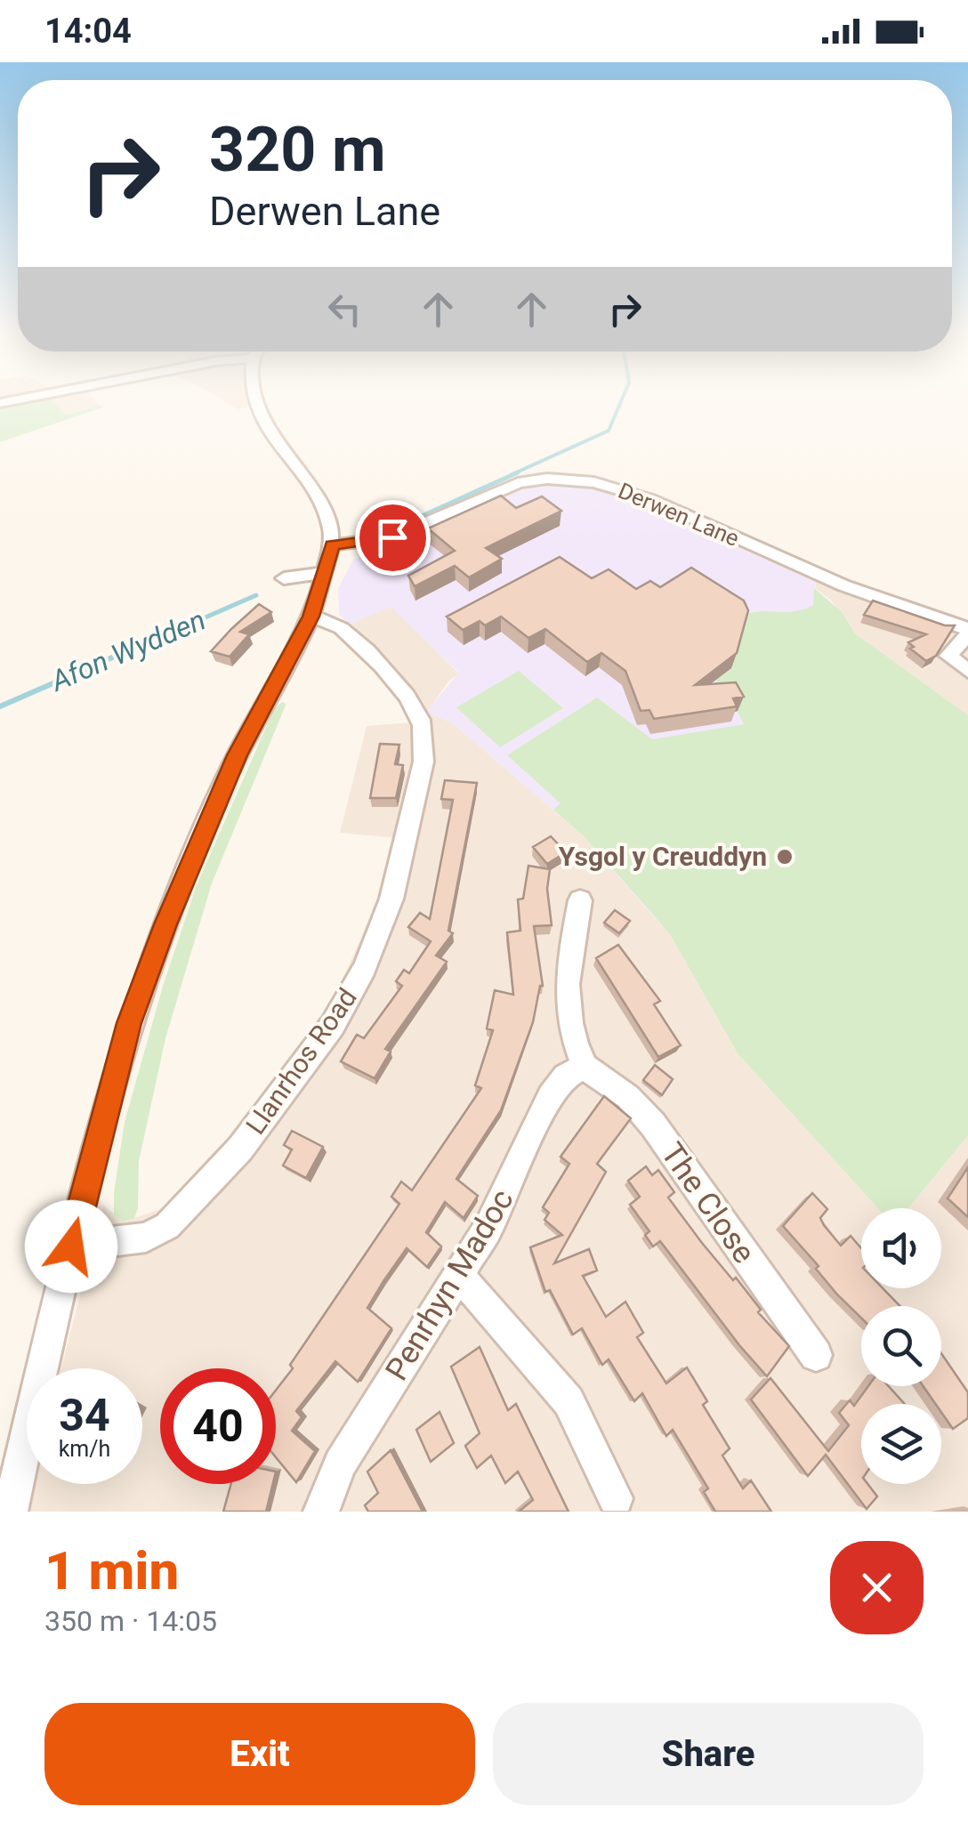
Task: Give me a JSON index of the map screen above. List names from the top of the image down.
{
  "streets": {
    "street": [
      "Derwen Lane",
      "Llanrhos Road",
      "The Close",
      "Penrhyn Madoc"
    ]
  },
  "crossings": [
    ["The Close", "Penrhyn Madoc"]
  ],
  "water": ["Afon Wydden"],
  "places": ["Ysgol y Creuddyn"],
  "page": {
    "status": "14:04",
    "turn": ["320 m", "Derwen Lane"],
    "speed": "34 km/h",
    "limit": "40",
    "heading": ["1 min", "350 m · 14:05"],
    "buttons": ["Exit", "Share"]
  }
}
